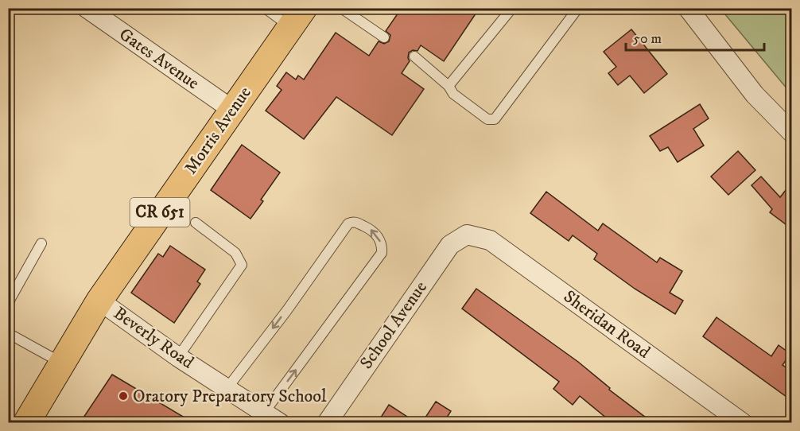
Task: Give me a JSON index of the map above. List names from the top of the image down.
{
  "streets": {
    "main road": ["Morris Avenue", "CR 651"],
    "street": [
      "Gates Avenue",
      "Sheridan Road",
      "School Avenue",
      "Beverly Road"
    ]
  },
  "crossings": [
    ["Gates Avenue", "Morris Avenue"],
    ["Morris Avenue", "Beverly Road"],
    ["Sheridan Road", "School Avenue"]
  ],
  "places": ["Oratory Preparatory School"],
  "scale_bar": "50 m"
}
